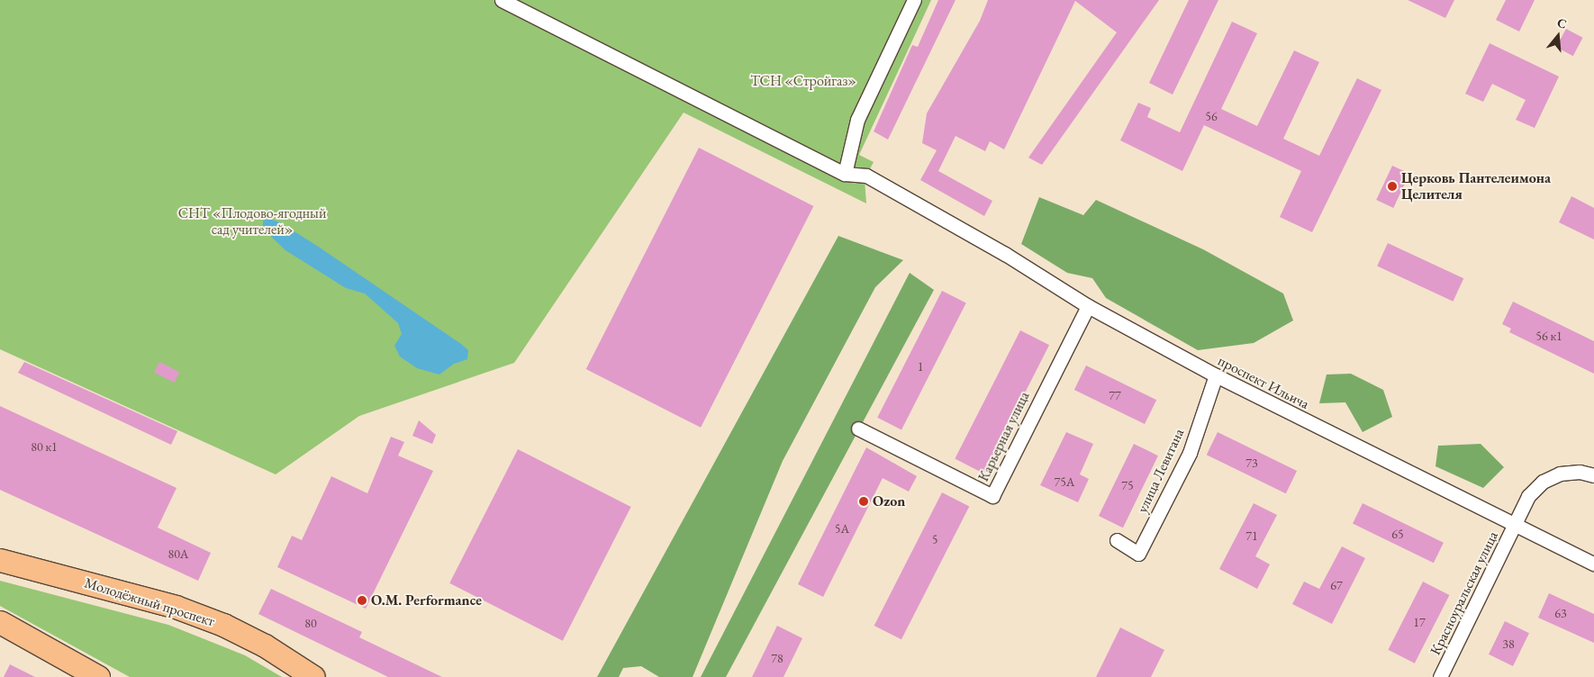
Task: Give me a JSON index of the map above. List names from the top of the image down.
{
  "streets": {
    "main road": ["Молодёжный проспект"],
    "street": [
      "проспект Ильича",
      "Карьерная улица",
      "улица Левитана",
      "Красноуральская улица"
    ]
  },
  "crossings": [
    ["проспект Ильича", "Карьерная улица"],
    ["проспект Ильича", "улица Левитана"],
    ["проспект Ильича", "Красноуральская улица"]
  ],
  "parks": ["ТСН «Стройгаз»", "СНТ «Плодово-ягодный сад учителей»"],
  "places": ["Церковь Пантелеимона Целителя", "Ozon", "O.M. Performance"],
  "house_numbers": [
    "56",
    "56 к1",
    "1",
    "77",
    "80 к1",
    "73",
    "75А",
    "75",
    "5А",
    "65",
    "71",
    "5",
    "80А",
    "67",
    "63",
    "17",
    "80",
    "38",
    "78"
  ],
  "north": "top"
}
